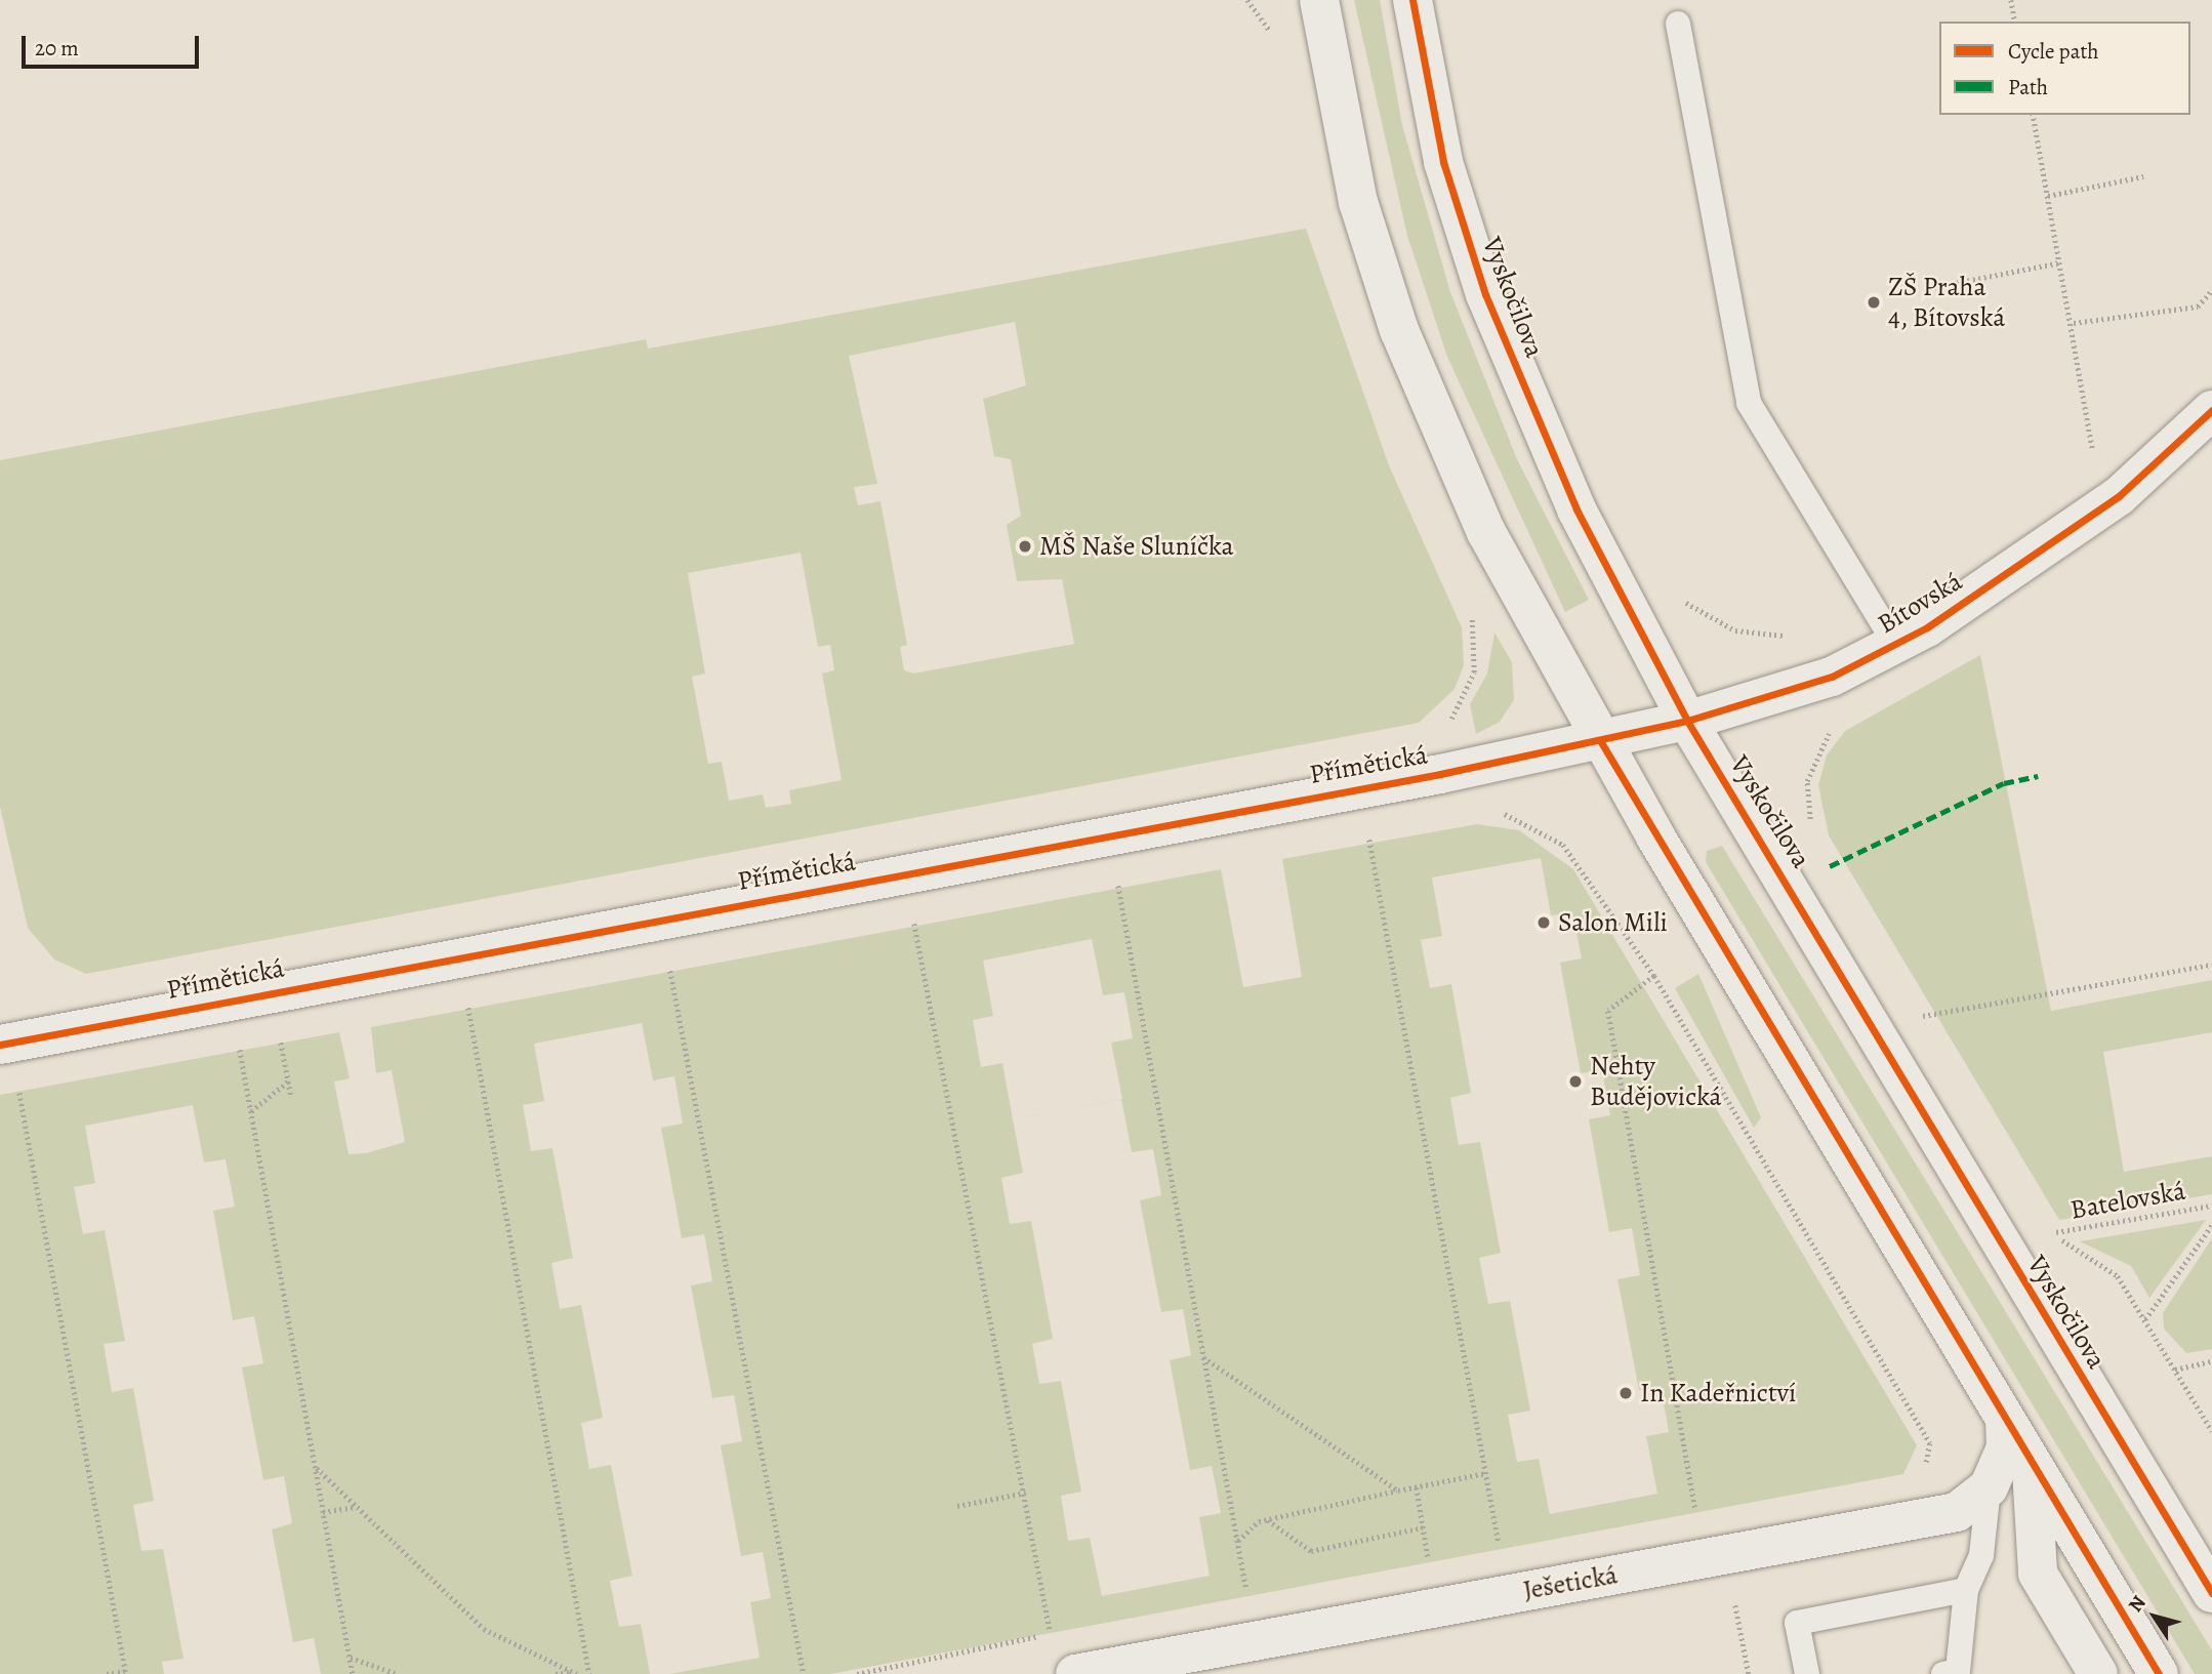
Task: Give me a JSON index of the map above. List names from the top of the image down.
{
  "streets": {
    "street": [
      "Vyskočilova",
      "Bítovská",
      "Přímětická",
      "Ješetická"
    ],
    "path": ["Batelovská"]
  },
  "crossings": [
    ["Vyskočilova", "Bítovská"],
    ["Bítovská", "Přímětická"]
  ],
  "places": [
    "ZŠ Praha 4, Bítovská",
    "MŠ Naše Sluníčka",
    "Salon Mili",
    "Nehty Budějovická",
    "In Kadeřnictví"
  ],
  "legend": ["Cycle path", "Path"],
  "scale_bar": "20 m",
  "north": "top left"
}
